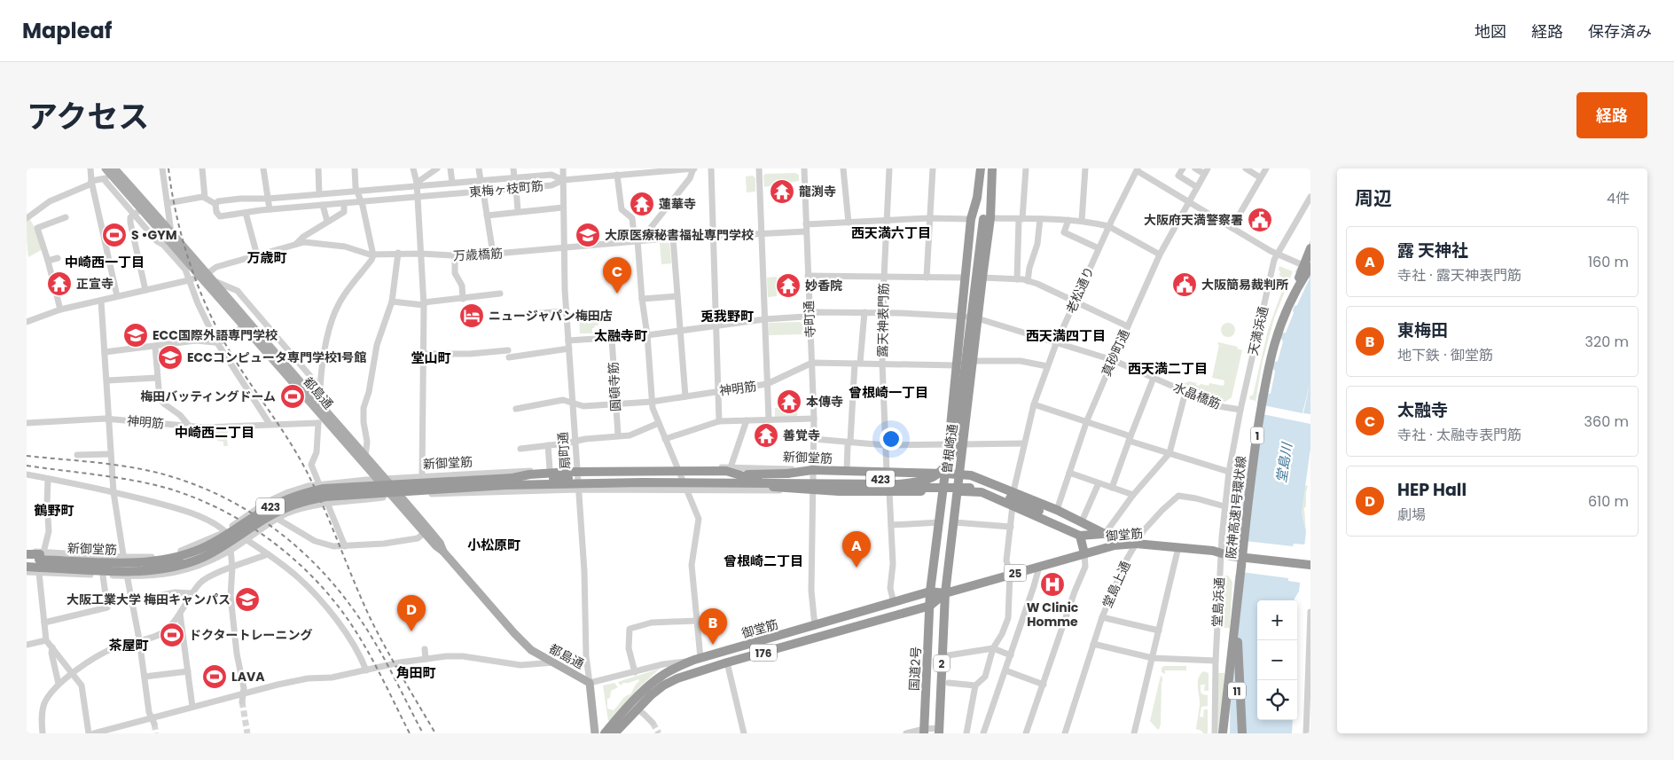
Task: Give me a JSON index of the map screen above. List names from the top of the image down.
{
  "streets": {
    "highway": [
      "1",
      "曽根崎通",
      "新御堂筋",
      "423",
      "阪神高速1号環状線",
      "御堂筋",
      "25",
      "176",
      "2",
      "国道2号",
      "11"
    ],
    "main road": ["都島通", "扇町通"],
    "street": [
      "東梅ヶ枝町筋",
      "万歳橋筋",
      "老松通り",
      "寺町通",
      "露天神表門筋",
      "天満浜通",
      "真砂町通",
      "圓頓寺筋",
      "神明筋",
      "水晶橋筋",
      "堂島上通",
      "堂島浜通"
    ]
  },
  "crossings": [
    ["東梅ヶ枝町筋", "扇町通"],
    ["万歳橋筋", "老松通り"],
    ["万歳橋筋", "寺町通"],
    ["万歳橋筋", "露天神表門筋"],
    ["万歳橋筋", "真砂町通"],
    ["万歳橋筋", "曽根崎通"],
    ["万歳橋筋", "扇町通"],
    ["万歳橋筋", "423"],
    ["老松通り", "水晶橋筋"],
    ["老松通り", "新御堂筋"],
    ["寺町通", "神明筋"],
    ["寺町通", "水晶橋筋"],
    ["寺町通", "新御堂筋"],
    ["寺町通", "423"],
    ["露天神表門筋", "神明筋"],
    ["露天神表門筋", "水晶橋筋"],
    ["露天神表門筋", "新御堂筋"],
    ["天満浜通", "水晶橋筋"],
    ["天満浜通", "堂島浜通"],
    ["真砂町通", "水晶橋筋"],
    ["真砂町通", "新御堂筋"],
    ["真砂町通", "423"],
    ["圓頓寺筋", "神明筋"],
    ["圓頓寺筋", "水晶橋筋"],
    ["神明筋", "都島通"],
    ["神明筋", "曽根崎通"],
    ["神明筋", "扇町通"],
    ["都島通", "扇町通"],
    ["都島通", "新御堂筋"],
    ["水晶橋筋", "曽根崎通"],
    ["水晶橋筋", "扇町通"],
    ["1", "阪神高速1号環状線"],
    ["曽根崎通", "新御堂筋"],
    ["曽根崎通", "423"],
    ["曽根崎通", "御堂筋"],
    ["曽根崎通", "国道2号"],
    ["扇町通", "新御堂筋"],
    ["新御堂筋", "423"],
    ["新御堂筋", "御堂筋"],
    ["新御堂筋", "堂島上通"],
    ["阪神高速1号環状線", "11"],
    ["御堂筋", "堂島上通"],
    ["御堂筋", "堂島浜通"],
    ["御堂筋", "国道2号"],
    ["堂島上通", "堂島浜通"]
  ],
  "districts": [
    "西天満六丁目",
    "万歳町",
    "中崎西一丁目",
    "兎我野町",
    "太融寺町",
    "西天満四丁目",
    "堂山町",
    "西天満二丁目",
    "曾根崎一丁目",
    "中崎西二丁目",
    "鶴野町",
    "小松原町",
    "曾根崎二丁目",
    "茶屋町",
    "角田町"
  ],
  "water": ["堂島川"],
  "places": {
    "temple": [
      "龍渕寺",
      "蓮華寺",
      "正宣寺",
      "妙香院",
      "本傳寺",
      "善覚寺"
    ],
    "public building": ["大阪府天満警察署", "大阪簡易裁判所"],
    "sports": [
      "S •GYM",
      "梅田バッティングドーム",
      "ドクタートレーニング",
      "LAVA"
    ],
    "school or university": [
      "大原医療秘書福祉専門学校",
      "ECC国際外語専門学校",
      "ECCコンピュータ専門学校1号館",
      "大阪工業大学 梅田キャンパス"
    ],
    "hotel": ["ニュージャパン梅田店"],
    "hospital": ["W Clinic Homme"]
  },
  "page": {
    "header": "Mapleaf",
    "nav": ["地図", "経路", "保存済み"],
    "title": "アクセス",
    "buttons": "経路",
    "heading": ["周辺", "4件"],
    "list": [
      {
        "mark": "A",
        "name": "露 天神社",
        "note": "寺社 · 露天神表門筋",
        "value": "160 m"
      },
      {
        "mark": "B",
        "name": "東梅田",
        "note": "地下鉄 · 御堂筋",
        "value": "320 m"
      },
      {
        "mark": "C",
        "name": "太融寺",
        "note": "寺社 · 太融寺表門筋",
        "value": "360 m"
      },
      {
        "mark": "D",
        "name": "HEP Hall",
        "note": "劇場",
        "value": "610 m"
      }
    ],
    "pins": [
      "C",
      "A",
      "D",
      "B"
    ],
    "map_buttons": ["+", "−"]
  }
}
